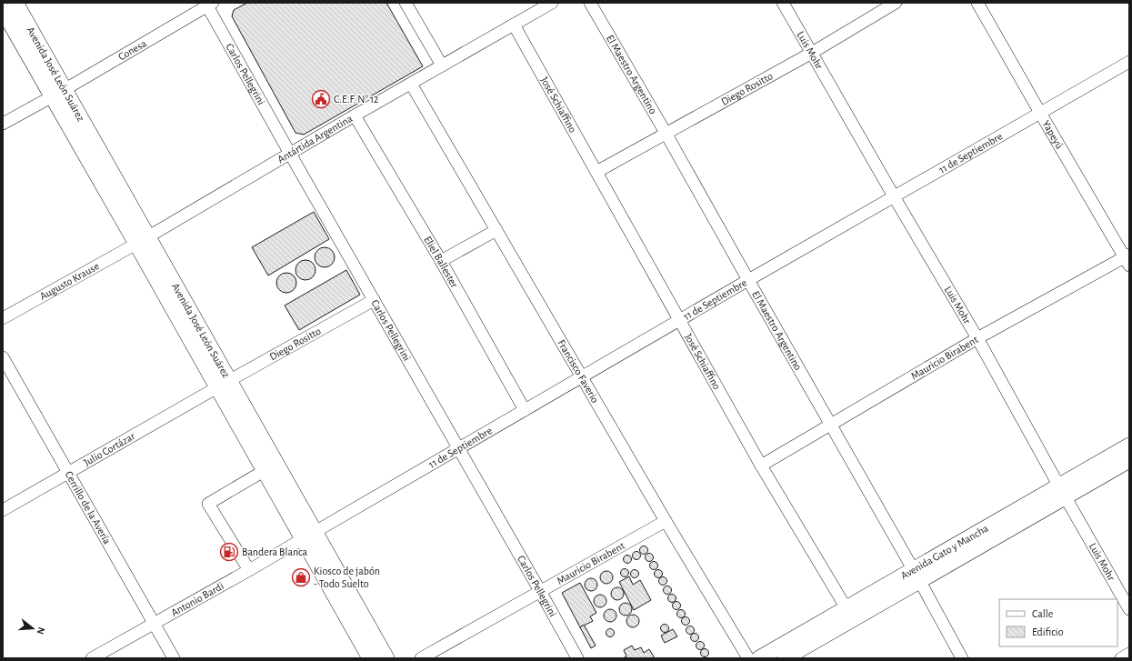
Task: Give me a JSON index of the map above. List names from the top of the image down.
{
  "streets": {
    "main road": ["Avenida José León Suárez", "Avenida Gato y Mancha"],
    "street": [
      "Conesa",
      "Luis Mohr",
      "El Maestro Argentino",
      "Carlos Pellegrini",
      "Diego Rositto",
      "José Schiaffino",
      "Yapeyú",
      "Antártida Argentina",
      "11 de Septiembre",
      "Eliel Ballester",
      "Augusto Krause",
      "Mauricio Birabent",
      "Francisco Faverio",
      "Julio Cortázar",
      "Cerrillo de la Avería",
      "Antonio Bardi"
    ]
  },
  "crossings": [
    ["Conesa", "Avenida José León Suárez"],
    ["Conesa", "Carlos Pellegrini"],
    ["Luis Mohr", "Diego Rositto"],
    ["Luis Mohr", "11 de Septiembre"],
    ["Luis Mohr", "Mauricio Birabent"],
    ["Luis Mohr", "Avenida Gato y Mancha"],
    ["Avenida José León Suárez", "Diego Rositto"],
    ["Avenida José León Suárez", "Antártida Argentina"],
    ["Avenida José León Suárez", "11 de Septiembre"],
    ["Avenida José León Suárez", "Augusto Krause"],
    ["Avenida José León Suárez", "Julio Cortázar"],
    ["Avenida José León Suárez", "Antonio Bardi"],
    ["El Maestro Argentino", "Diego Rositto"],
    ["El Maestro Argentino", "11 de Septiembre"],
    ["El Maestro Argentino", "Mauricio Birabent"],
    ["El Maestro Argentino", "Avenida Gato y Mancha"],
    ["Carlos Pellegrini", "Diego Rositto"],
    ["Carlos Pellegrini", "Antártida Argentina"],
    ["Carlos Pellegrini", "11 de Septiembre"],
    ["Carlos Pellegrini", "Mauricio Birabent"],
    ["Diego Rositto", "José Schiaffino"],
    ["Diego Rositto", "Julio Cortázar"],
    ["José Schiaffino", "Antártida Argentina"],
    ["José Schiaffino", "11 de Septiembre"],
    ["José Schiaffino", "Mauricio Birabent"],
    ["José Schiaffino", "Avenida Gato y Mancha"],
    ["Yapeyú", "11 de Septiembre"],
    ["Yapeyú", "Mauricio Birabent"],
    ["Antártida Argentina", "Eliel Ballester"],
    ["Antártida Argentina", "Augusto Krause"],
    ["Antártida Argentina", "Francisco Faverio"],
    ["11 de Septiembre", "Eliel Ballester"],
    ["11 de Septiembre", "Francisco Faverio"],
    ["11 de Septiembre", "Antonio Bardi"],
    ["Mauricio Birabent", "Francisco Faverio"],
    ["Julio Cortázar", "Cerrillo de la Avería"],
    ["Cerrillo de la Avería", "Antonio Bardi"]
  ],
  "places": {
    "public building": ["C.E.F. N° 12"],
    "fuel station": ["Bandera Blanca"],
    "shop": ["Kiosco de jabón - Todo Suelto"]
  },
  "legend": ["Calle", "Edificio"],
  "north": "right"
}
